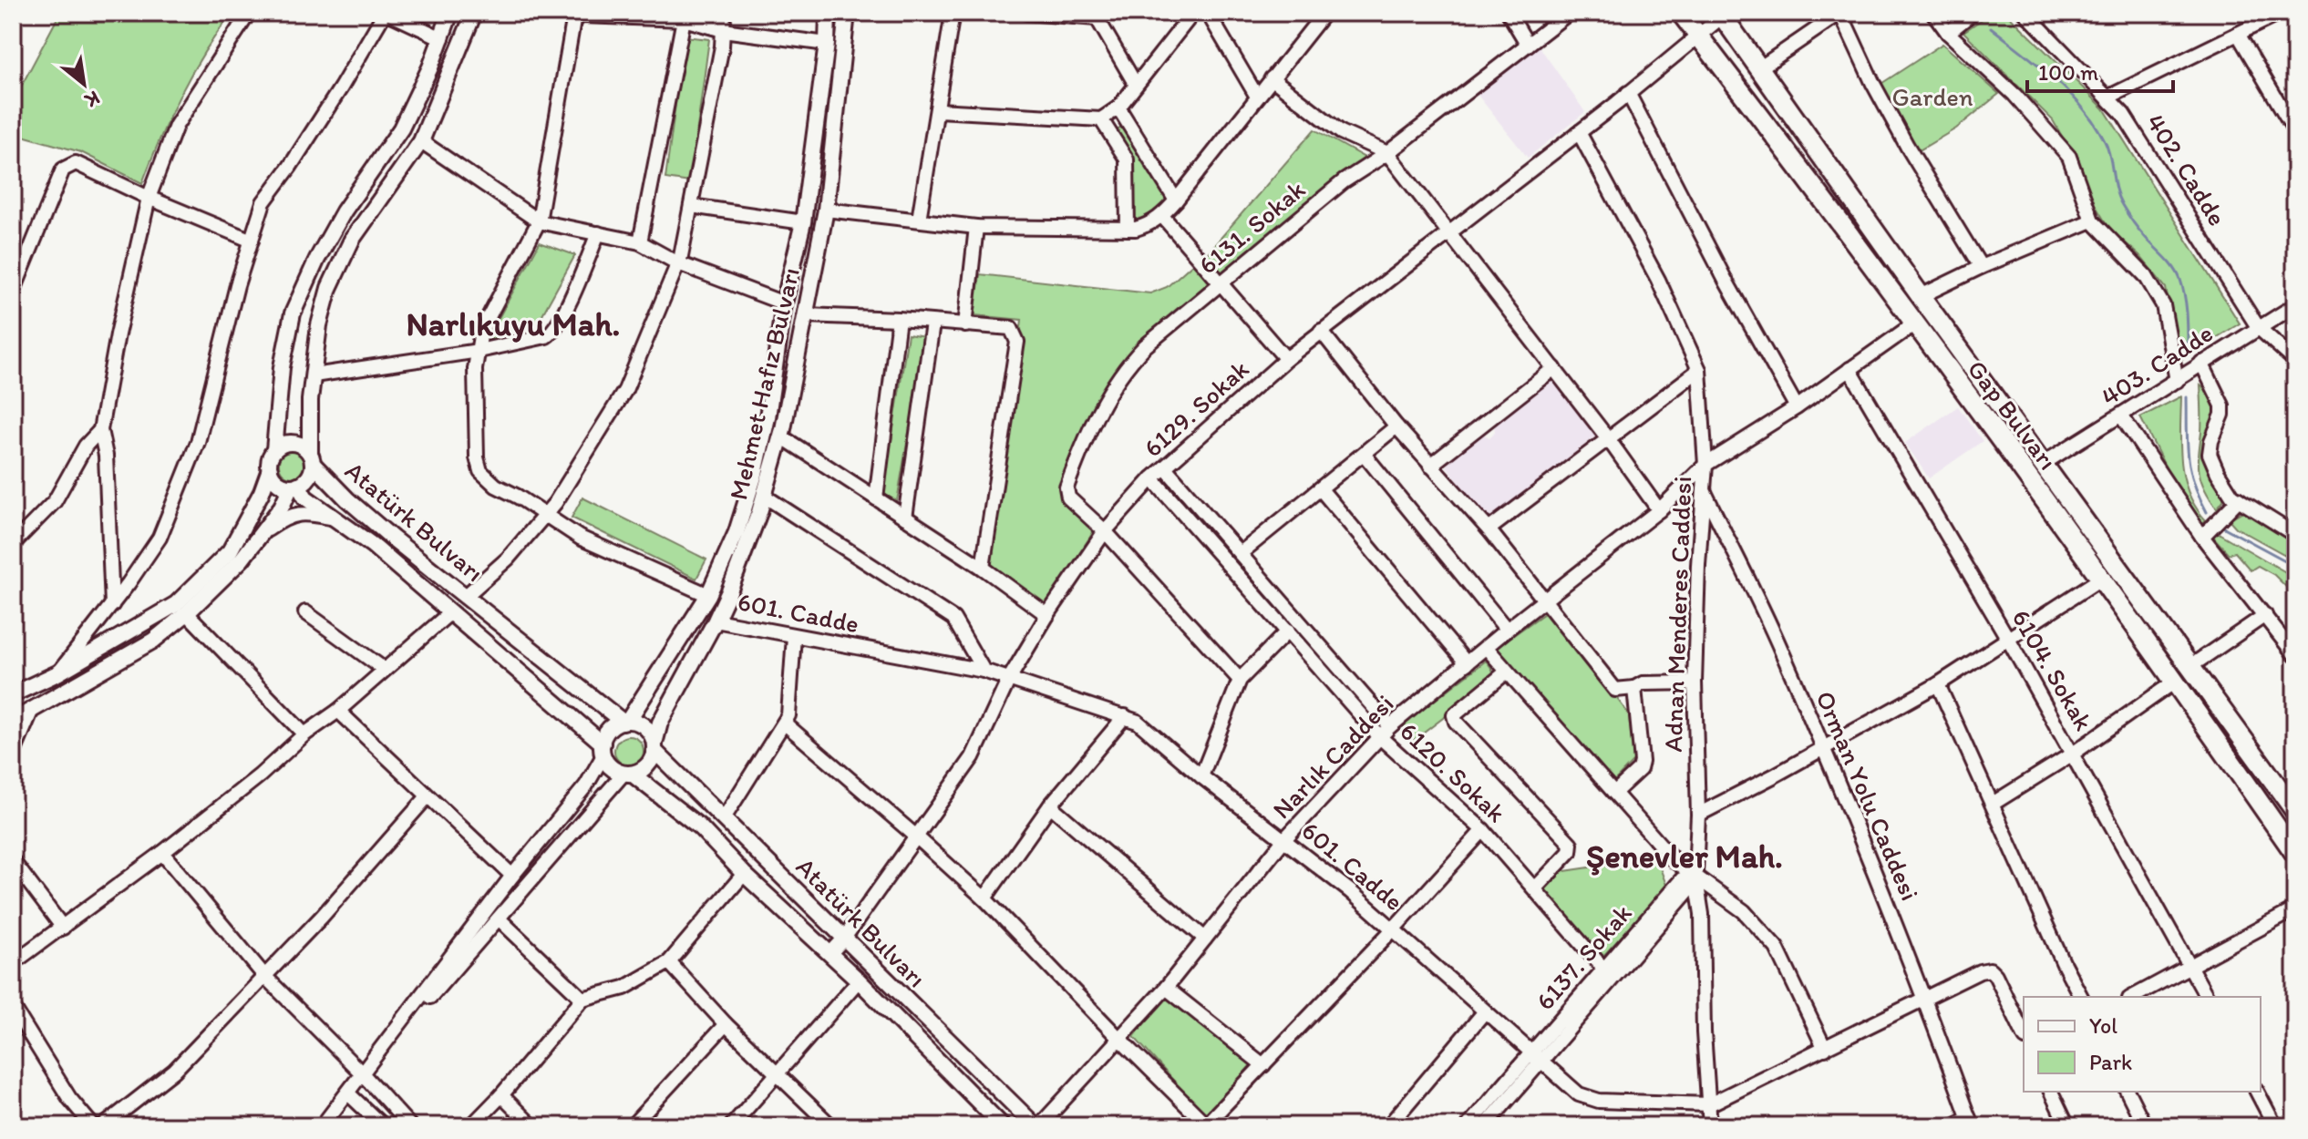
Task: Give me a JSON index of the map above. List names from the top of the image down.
{
  "streets": {
    "highway": ["Gap Bulvarı"],
    "main road": ["Mehmet Hafız Bulvarı", "Atatürk Bulvarı"],
    "street": [
      "402. Cadde",
      "6131. Sokak",
      "403. Cadde",
      "6129. Sokak",
      "601. Cadde",
      "Adnan Menderes Caddesi",
      "6104. Sokak",
      "Narlık Caddesi",
      "6120. Sokak",
      "Orman Yolu Caddesi",
      "6137. Sokak"
    ]
  },
  "crossings": [
    ["402. Cadde", "403. Cadde"],
    ["6131. Sokak", "6129. Sokak"],
    ["403. Cadde", "Gap Bulvarı"],
    ["Mehmet Hafız Bulvarı", "Atatürk Bulvarı"],
    ["Mehmet Hafız Bulvarı", "601. Cadde"],
    ["6129. Sokak", "Gap Bulvarı"],
    ["6129. Sokak", "Atatürk Bulvarı"],
    ["6129. Sokak", "601. Cadde"],
    ["6129. Sokak", "Adnan Menderes Caddesi"],
    ["6129. Sokak", "6120. Sokak"],
    ["Gap Bulvarı", "Narlık Caddesi"],
    ["Atatürk Bulvarı", "Narlık Caddesi"],
    ["601. Cadde", "Adnan Menderes Caddesi"],
    ["601. Cadde", "Narlık Caddesi"],
    ["601. Cadde", "Orman Yolu Caddesi"],
    ["601. Cadde", "6137. Sokak"],
    ["Adnan Menderes Caddesi", "Narlık Caddesi"],
    ["Adnan Menderes Caddesi", "Orman Yolu Caddesi"],
    ["Adnan Menderes Caddesi", "6137. Sokak"],
    ["6104. Sokak", "Narlık Caddesi"],
    ["Narlık Caddesi", "6120. Sokak"],
    ["6120. Sokak", "6137. Sokak"]
  ],
  "districts": ["Narlıkuyu Mah.", "Şenevler Mah."],
  "parks": ["Garden"],
  "legend": ["Yol", "Park"],
  "scale_bar": "100 m",
  "north": "bottom right"
}
